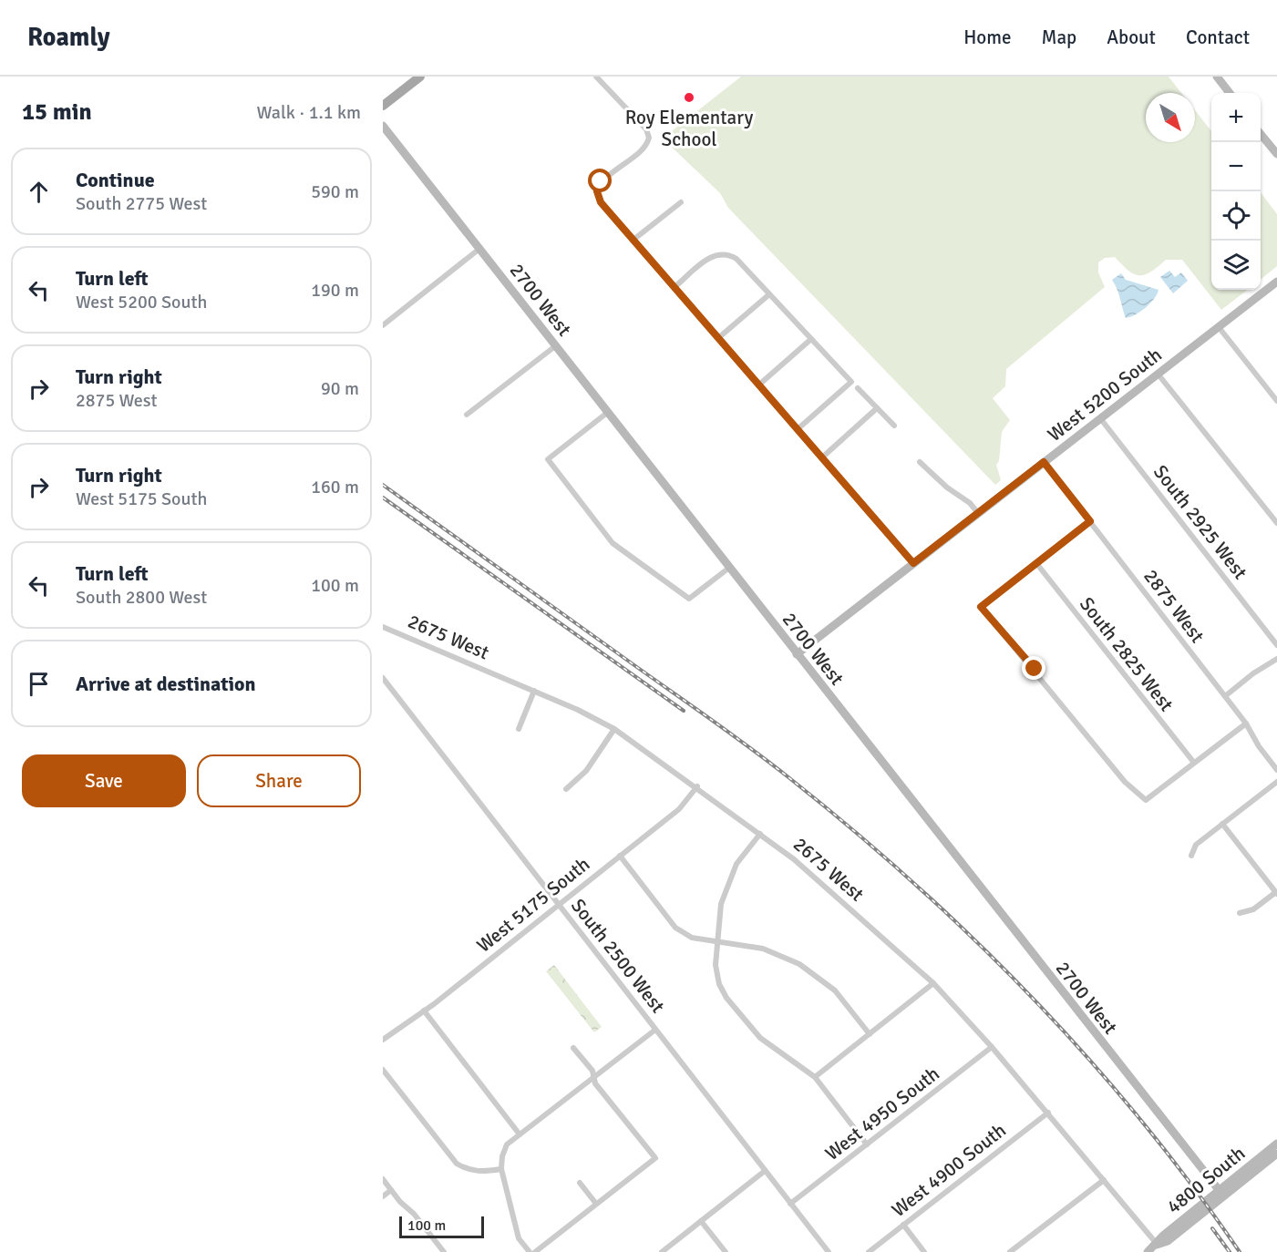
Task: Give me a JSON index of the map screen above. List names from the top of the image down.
{
  "streets": {
    "street": [
      "2700 West",
      "West 5200 South",
      "South 2925 West",
      "2875 West",
      "2675 West",
      "South 2825 West",
      "West 5175 South",
      "South 2500 West",
      "West 4950 South",
      "West 4900 South",
      "4800 South"
    ]
  },
  "crossings": [
    ["2700 West", "West 5200 South"],
    ["2700 West", "4800 South"],
    ["West 5200 South", "South 2925 West"],
    ["West 5200 South", "2875 West"],
    ["2675 West", "West 5175 South"],
    ["2675 West", "West 4950 South"],
    ["2675 West", "West 4900 South"],
    ["2675 West", "4800 South"],
    ["West 5175 South", "South 2500 West"],
    ["South 2500 West", "West 4950 South"]
  ],
  "places": ["Roy Elementary School"],
  "scale_bar": "100 m",
  "north": "bottom right",
  "page": {
    "header": "Roamly",
    "nav": [
      "Home",
      "Map",
      "About",
      "Contact"
    ],
    "heading": ["15 min", "Walk · 1.1 km"],
    "map_buttons": ["+", "−"],
    "list": [
      ["Continue", "South 2775 West", "590 m"],
      ["Turn left", "West 5200 South", "190 m"],
      ["Turn right", "2875 West", "90 m"],
      ["Turn right", "West 5175 South", "160 m"],
      ["Turn left", "South 2800 West", "100 m"],
      "Arrive at destination"
    ],
    "buttons": ["Save", "Share"],
    "scale": "100 m"
  }
}
